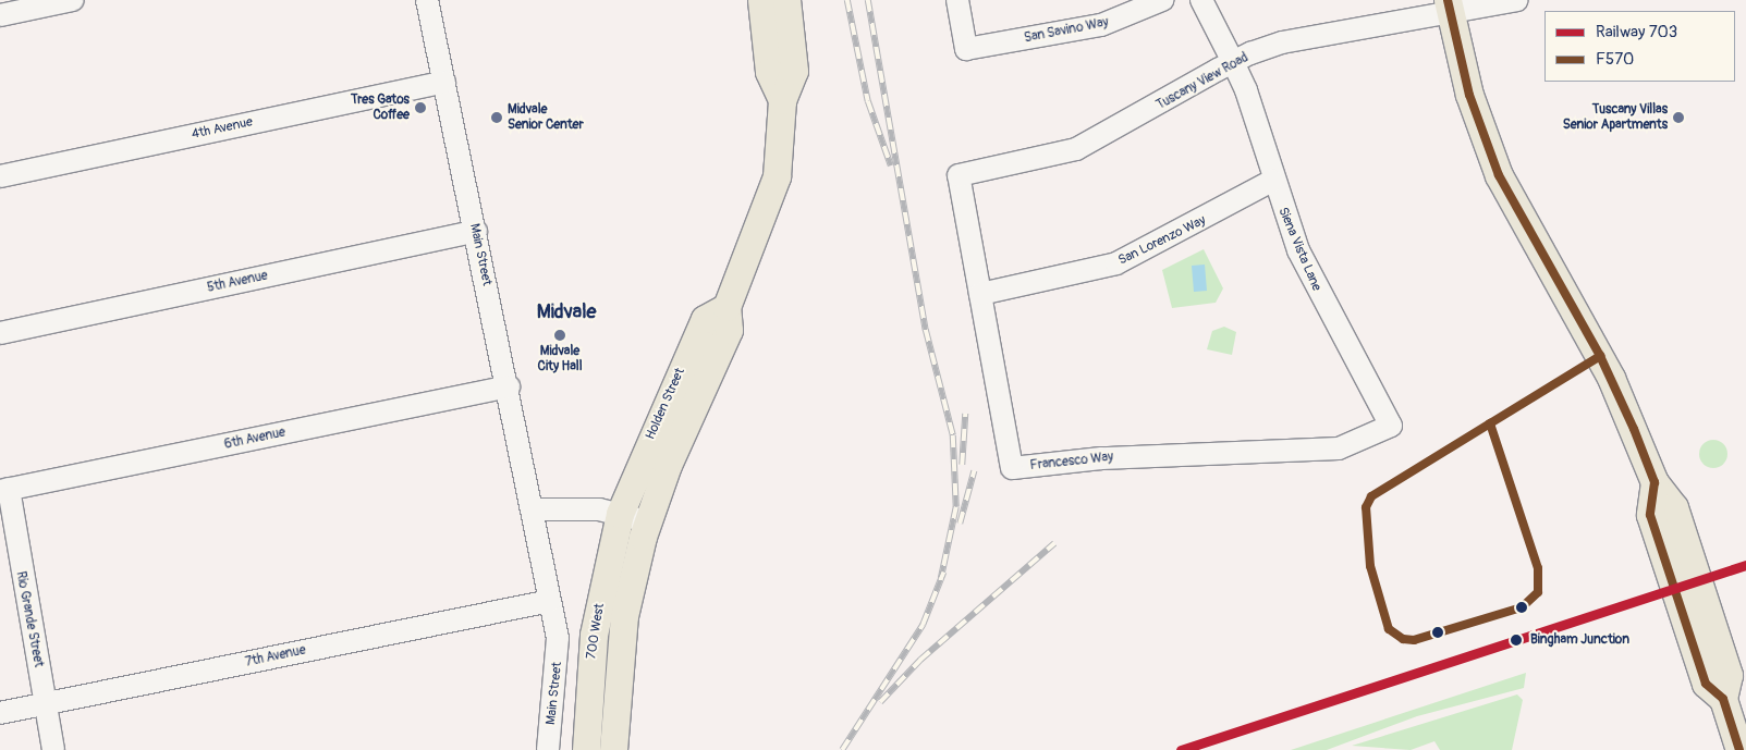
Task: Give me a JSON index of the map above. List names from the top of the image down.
{
  "streets": {
    "main road": ["Holden Street", "700 West"],
    "street": [
      "San Savino Way",
      "Tuscany View Road",
      "4th Avenue",
      "San Lorenzo Way",
      "Siena Vista Lane",
      "Main Street",
      "5th Avenue",
      "6th Avenue",
      "Francesco Way",
      "Rio Grande Street",
      "7th Avenue"
    ]
  },
  "crossings": [
    ["Tuscany View Road", "Siena Vista Lane"],
    ["Tuscany View Road", "Francesco Way"],
    ["4th Avenue", "Main Street"],
    ["San Lorenzo Way", "Siena Vista Lane"],
    ["San Lorenzo Way", "Francesco Way"],
    ["Siena Vista Lane", "Francesco Way"],
    ["Main Street", "5th Avenue"],
    ["Main Street", "6th Avenue"],
    ["Main Street", "7th Avenue"],
    ["Holden Street", "700 West"],
    ["6th Avenue", "Rio Grande Street"],
    ["Rio Grande Street", "7th Avenue"]
  ],
  "districts": ["Midvale"],
  "places": [
    "Tres Gatos Coffee",
    "Midvale Senior Center",
    "Tuscany Villas Senior Apartments",
    "Midvale City Hall",
    "Bingham Junction"
  ],
  "lines": ["transit line F570", "rail line 703"],
  "legend": ["Railway 703", "F570"]
}
